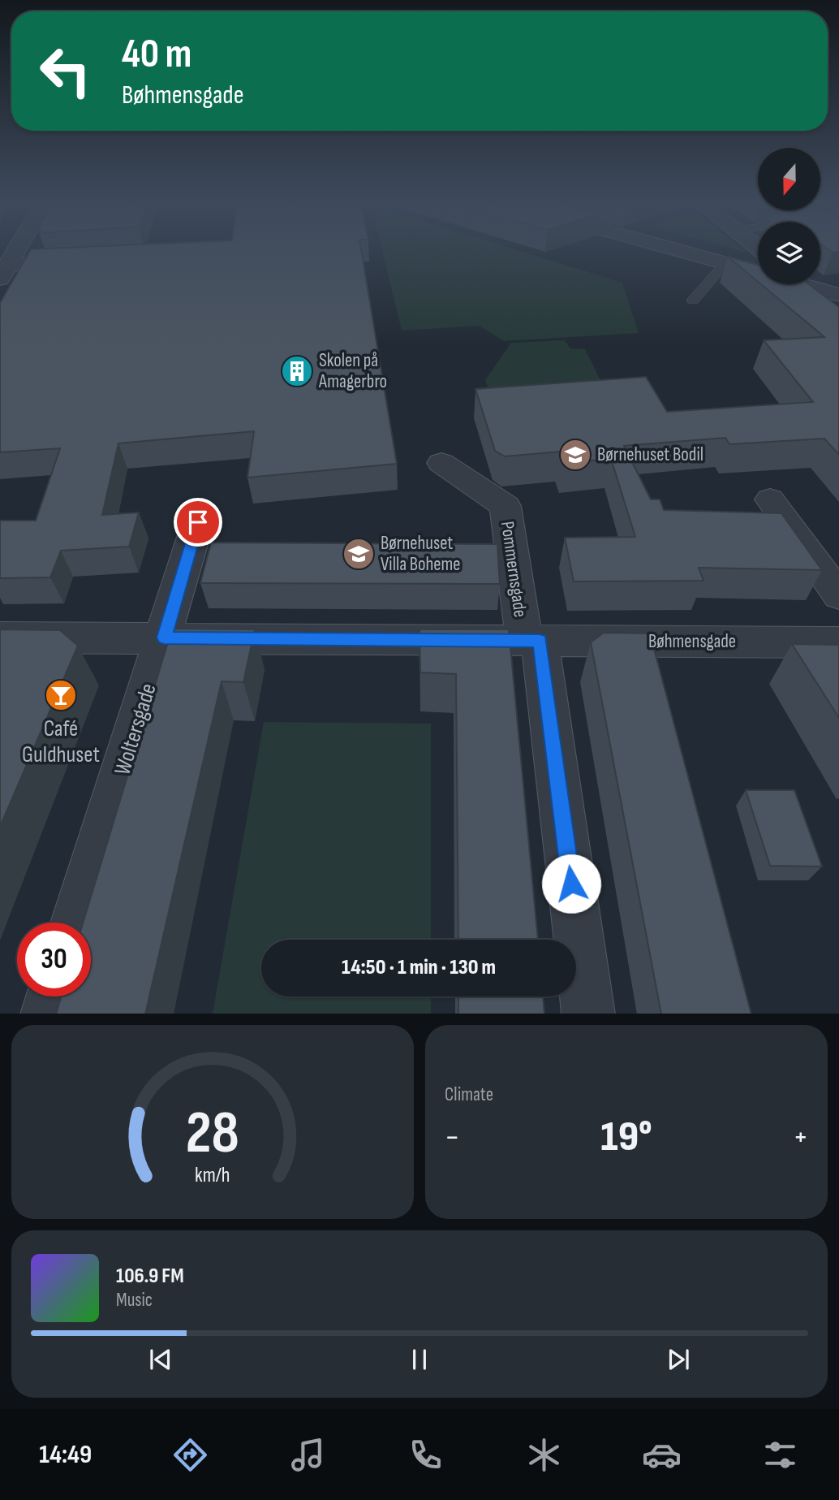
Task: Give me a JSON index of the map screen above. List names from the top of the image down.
{
  "streets": {
    "street": ["Pommernsgade", "Bøhmensgade", "Woltersgade"]
  },
  "crossings": [
    ["Pommernsgade", "Bøhmensgade"],
    ["Bøhmensgade", "Woltersgade"]
  ],
  "places": {
    "building": ["Skolen på Amagerbro"],
    "school or university": ["Børnehuset Bodil", "Børnehuset Villa Boheme"],
    "bar": ["Café Guldhuset"]
  },
  "north": "bottom",
  "page": {
    "turn": ["40 m", "Bøhmensgade"],
    "limit": "30",
    "trip": "14:50 · 1 min · 130 m",
    "tile": "Climate",
    "heat": ["−", "19°", "+"],
    "song": ["106.9 FM", "Music"],
    "tabs": "14:49",
    "gauge": ["28", "km/h"]
  }
}
